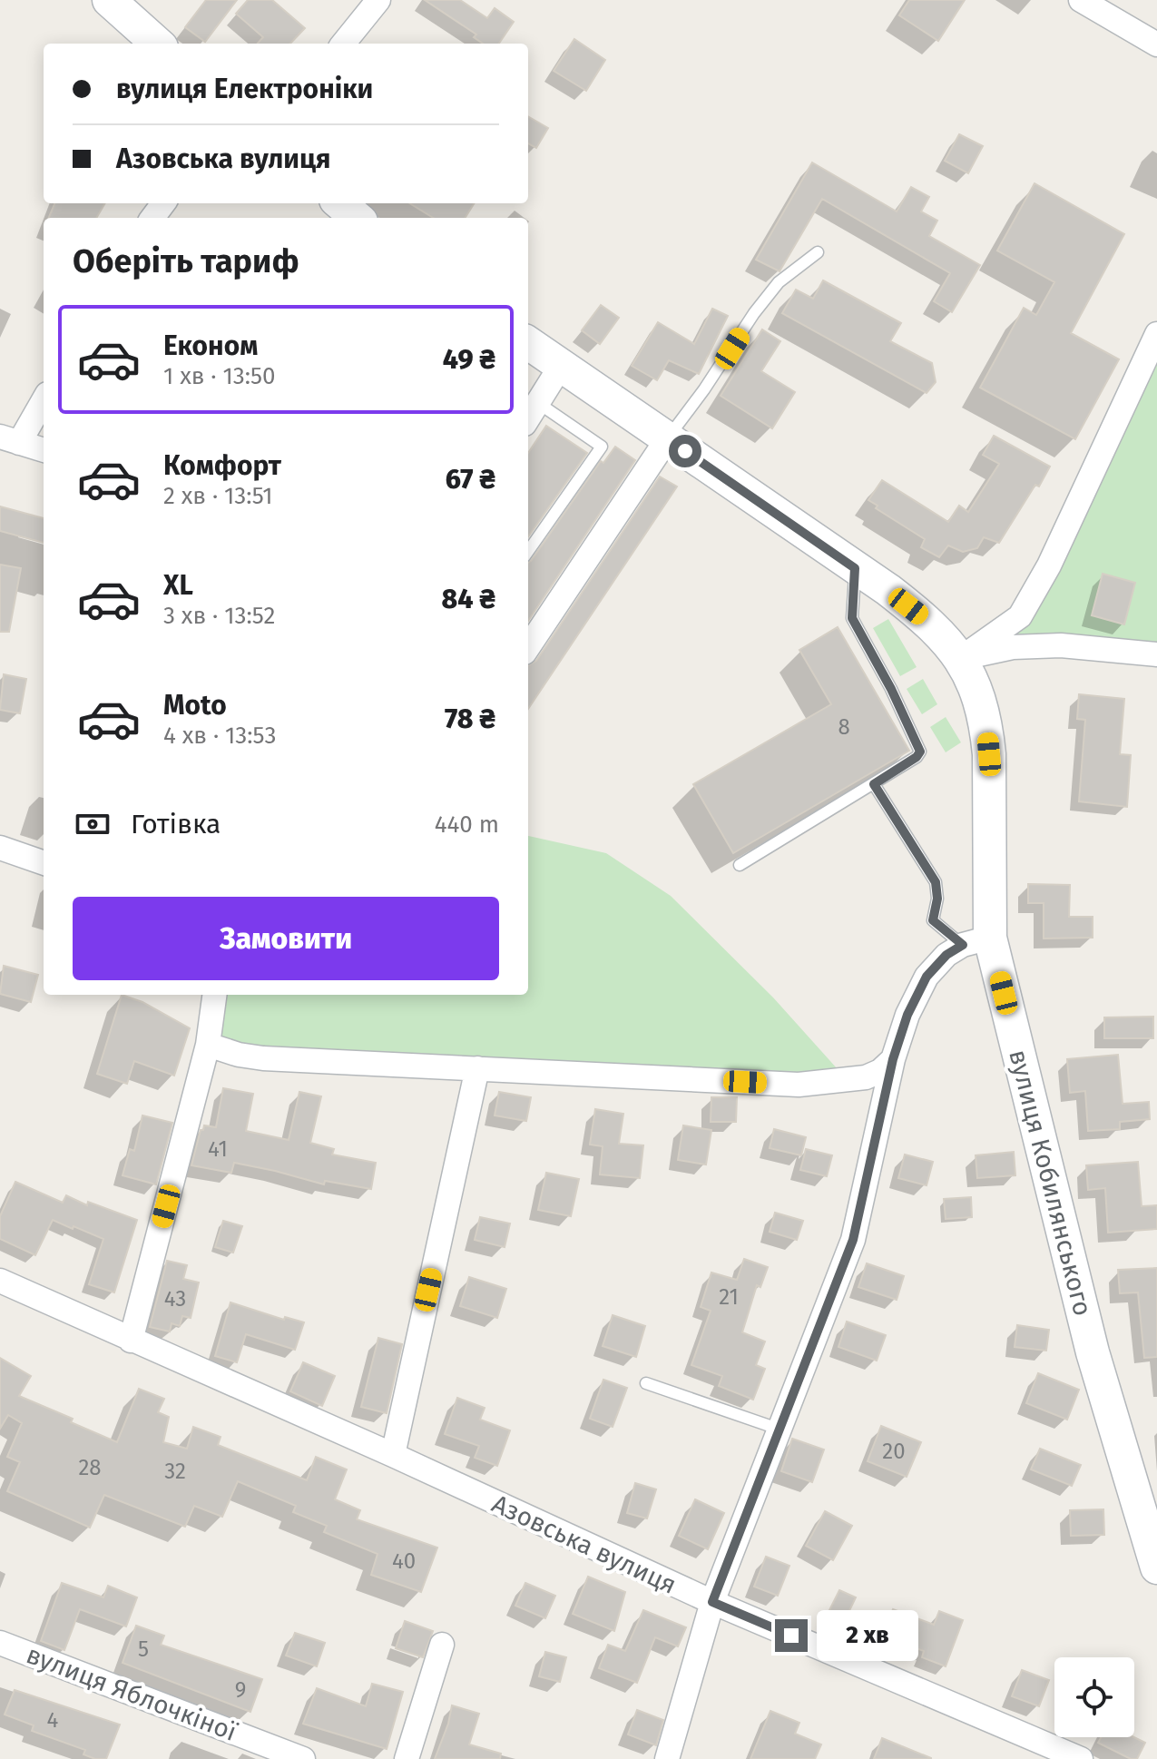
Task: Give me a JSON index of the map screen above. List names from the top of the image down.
{
  "streets": {
    "main road": ["вулиця Кобилянського"],
    "street": ["Азовська вулиця", "вулиця Яблочкіної"]
  },
  "house_numbers": [
    "8",
    "41",
    "21",
    "43",
    "20",
    "28",
    "32",
    "40",
    "5",
    "9",
    "4"
  ],
  "page": {
    "banner": ["вулиця Електроніки", "Азовська вулиця"],
    "heading": "Оберіть тариф",
    "list": [
      {
        "name": "Економ",
        "note": "1 хв · 13:50",
        "value": "49 ₴"
      },
      {
        "name": "Комфорт",
        "note": "2 хв · 13:51",
        "value": "67 ₴"
      },
      {
        "name": "XL",
        "note": "3 хв · 13:52",
        "value": "84 ₴"
      },
      {
        "name": "Moto",
        "note": "4 хв · 13:53",
        "value": "78 ₴"
      }
    ],
    "pay": ["Готівка", "440 m"],
    "buttons": "Замовити",
    "bubble": "2 хв"
  }
}
